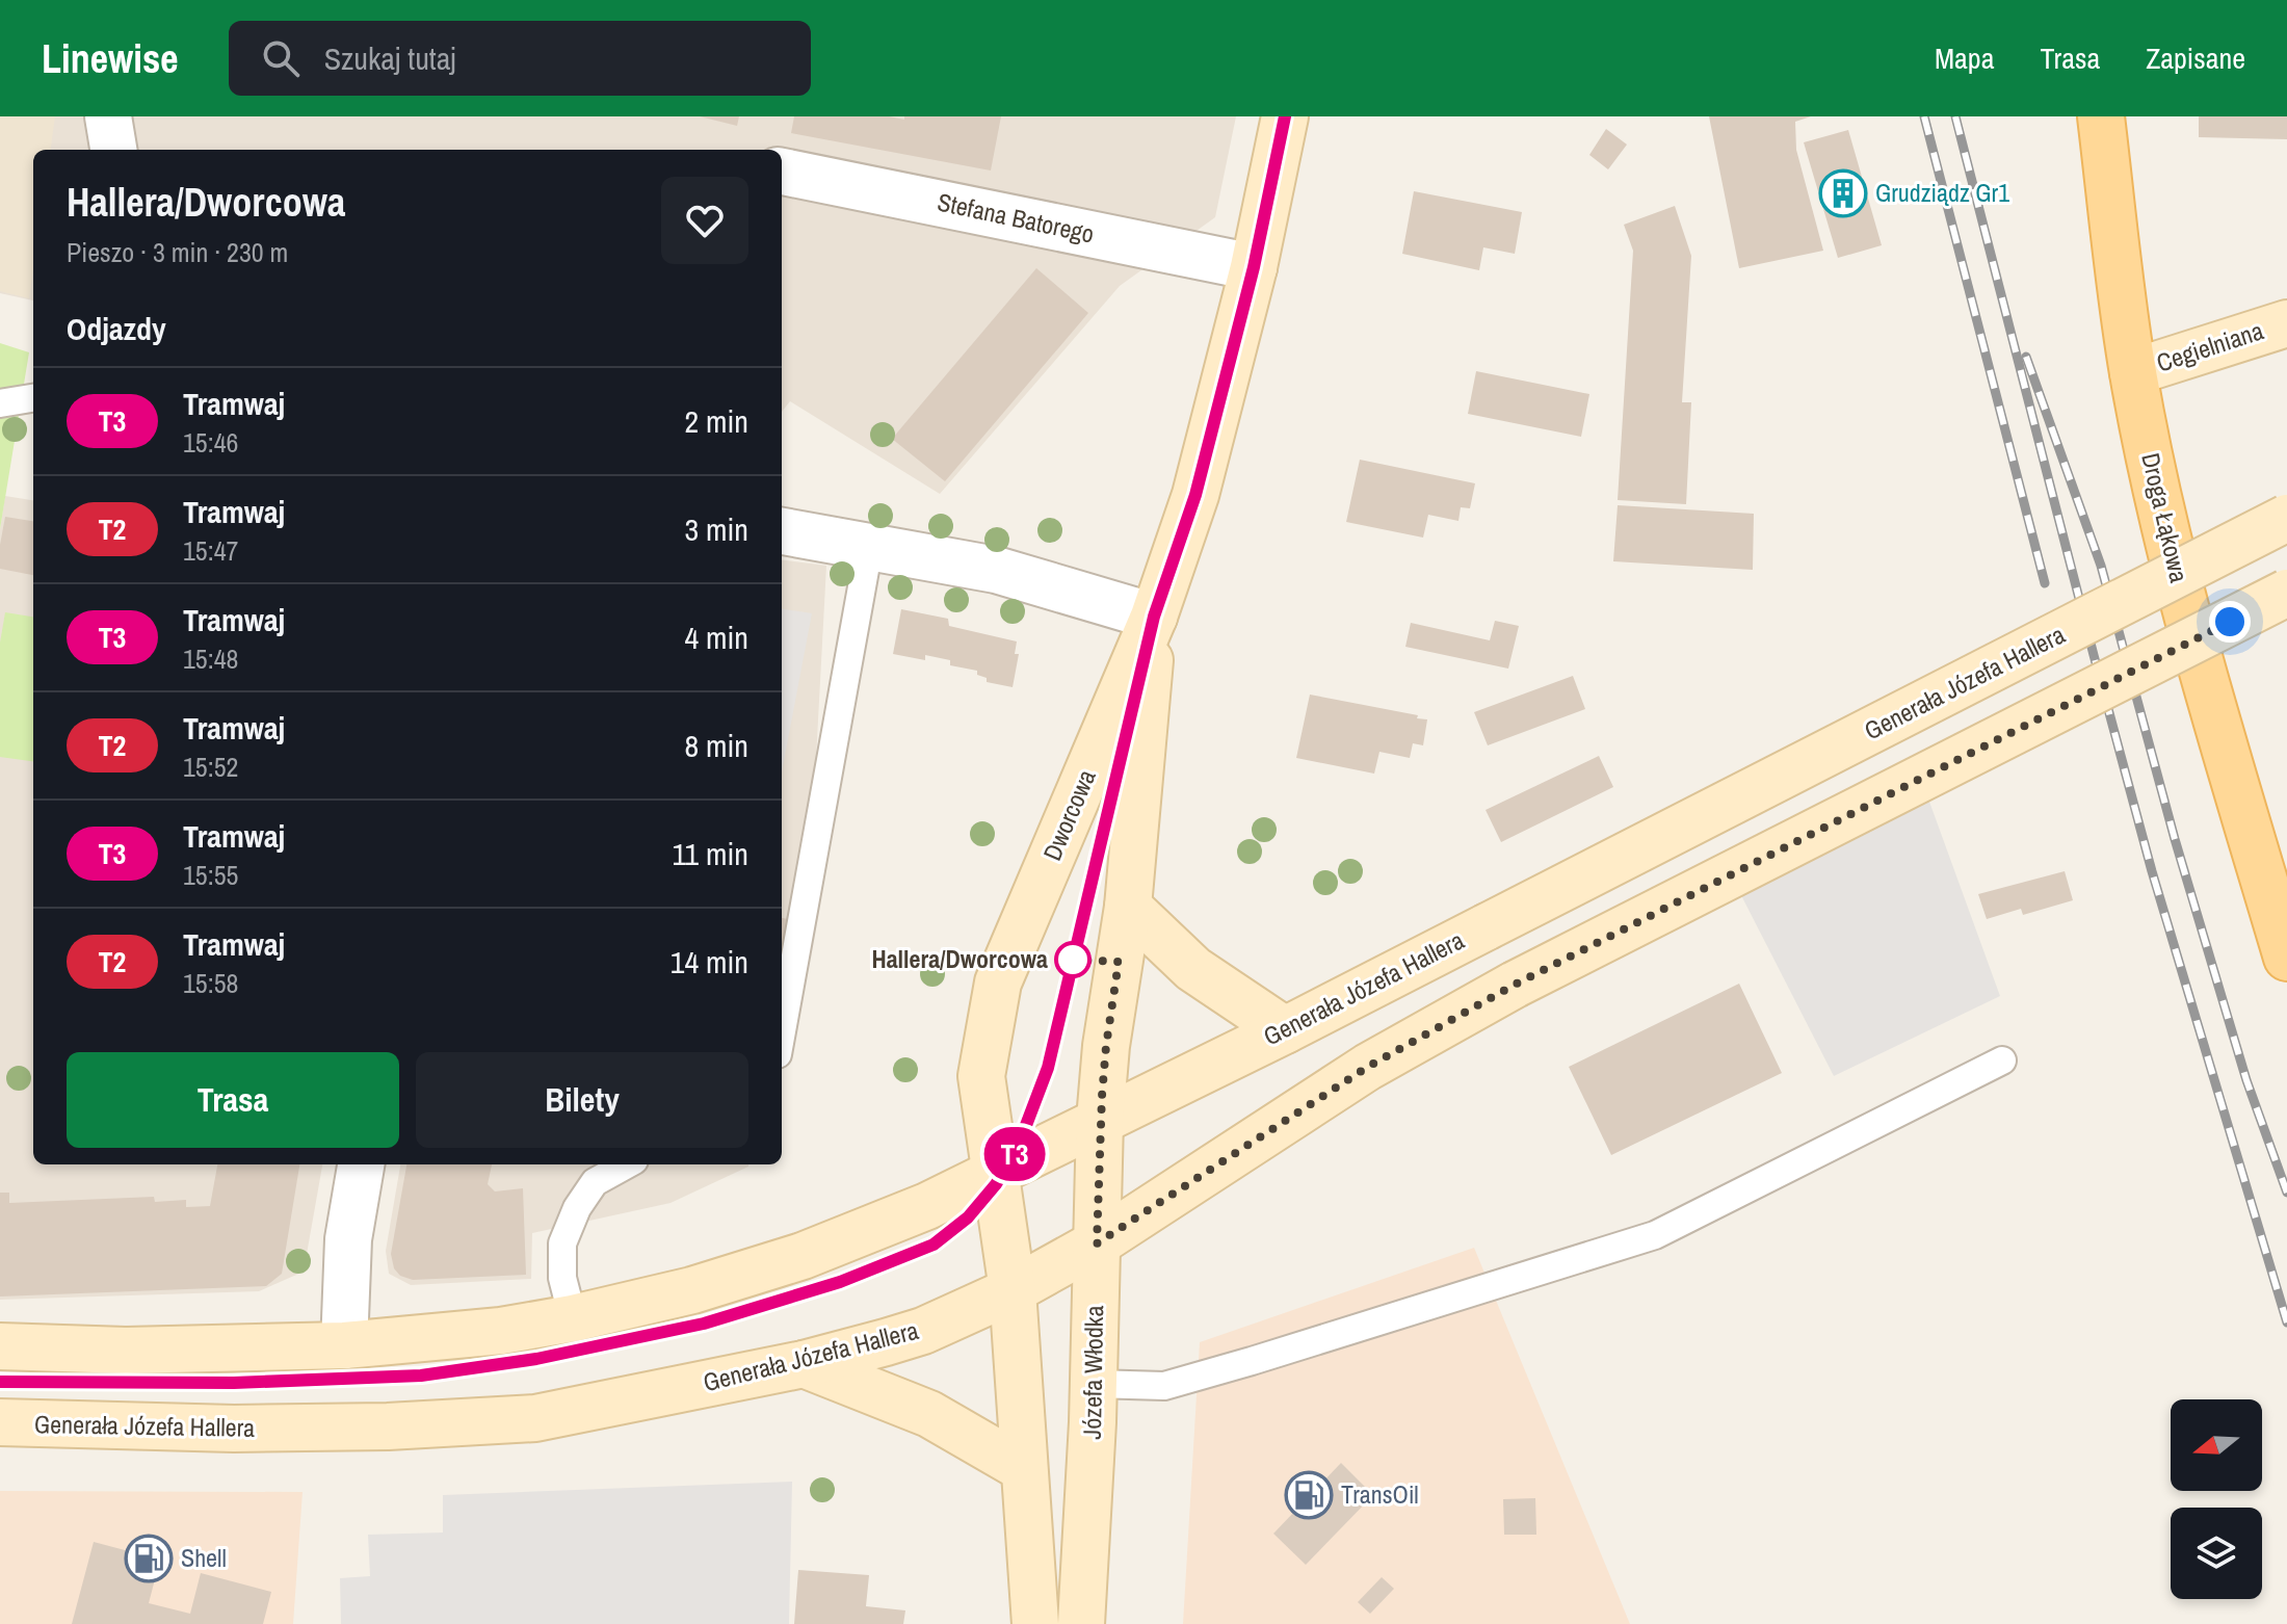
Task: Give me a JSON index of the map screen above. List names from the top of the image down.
{
  "streets": {
    "main road": [
      "Cegielniana",
      "Droga Łąkowa",
      "Generała Józefa Hallera",
      "Dworcowa",
      "Józefa Włodka"
    ],
    "street": ["Stefana Batorego"]
  },
  "crossings": [
    ["Cegielniana", "Droga Łąkowa"],
    ["Generała Józefa Hallera", "Dworcowa"],
    ["Generała Józefa Hallera", "Józefa Włodka"],
    ["Dworcowa", "Józefa Włodka"]
  ],
  "places": {
    "building": ["Grudziądz Gr1"],
    "other": ["Hallera/Dworcowa"],
    "fuel station": ["TransOil", "Shell"]
  },
  "lines": ["tram line T3"],
  "north": "left",
  "page": {
    "header": "Linewise",
    "search": "Szukaj tutaj",
    "nav": ["Mapa", "Trasa", "Zapisane"],
    "on_map": "T3",
    "heading": [
      ["Hallera/Dworcowa", "Pieszo · 3 min · 230 m"],
      "Odjazdy"
    ],
    "list": [
      {
        "mark": "T3",
        "name": "Tramwaj",
        "note": "15:46",
        "value": "2 min"
      },
      {
        "mark": "T2",
        "name": "Tramwaj",
        "note": "15:47",
        "value": "3 min"
      },
      {
        "mark": "T3",
        "name": "Tramwaj",
        "note": "15:48",
        "value": "4 min"
      },
      {
        "mark": "T2",
        "name": "Tramwaj",
        "note": "15:52",
        "value": "8 min"
      },
      {
        "mark": "T3",
        "name": "Tramwaj",
        "note": "15:55",
        "value": "11 min"
      },
      {
        "mark": "T2",
        "name": "Tramwaj",
        "note": "15:58",
        "value": "14 min"
      }
    ],
    "buttons": ["Trasa", "Bilety"]
  }
}
